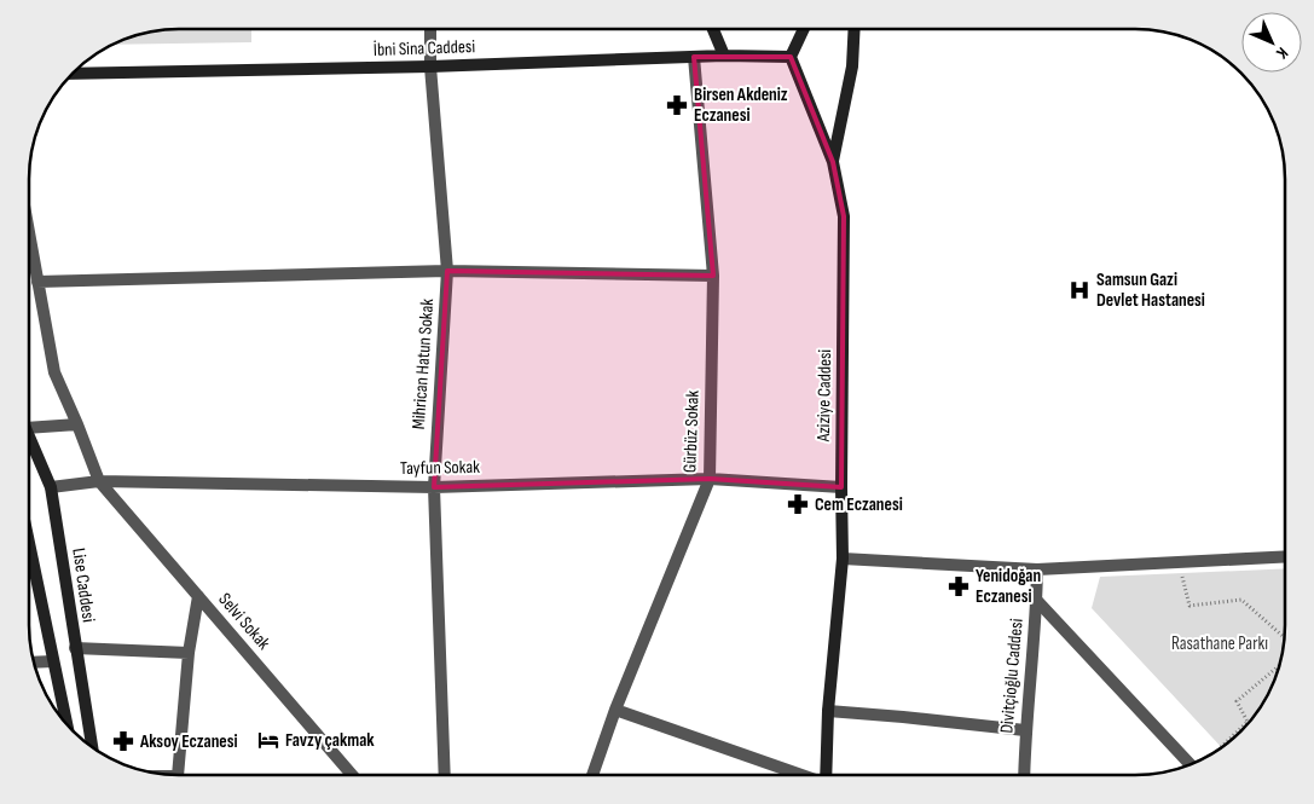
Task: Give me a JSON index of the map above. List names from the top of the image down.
{
  "streets": {
    "main road": ["İbni Sina Caddesi", "Aziziye Caddesi", "Lise Caddesi"],
    "street": [
      "Mihrican Hatun Sokak",
      "Gürbüz Sokak",
      "Tayfun Sokak",
      "Selvi Sokak",
      "Divitçioğlu Caddesi"
    ]
  },
  "crossings": [
    ["İbni Sina Caddesi", "Mihrican Hatun Sokak"],
    ["İbni Sina Caddesi", "Aziziye Caddesi"],
    ["İbni Sina Caddesi", "Gürbüz Sokak"],
    ["Mihrican Hatun Sokak", "Tayfun Sokak"],
    ["Aziziye Caddesi", "Tayfun Sokak"],
    ["Gürbüz Sokak", "Tayfun Sokak"],
    ["Tayfun Sokak", "Lise Caddesi"],
    ["Tayfun Sokak", "Selvi Sokak"]
  ],
  "parks": ["Rasathane Parkı"],
  "places": {
    "pharmacy": [
      "Birsen Akdeniz Eczanesi",
      "Cem Eczanesi",
      "Yenidoğan Eczanesi",
      "Aksoy Eczanesi"
    ],
    "hospital": ["Samsun Gazi Devlet Hastanesi"],
    "hotel": ["Favzy çakmak"]
  },
  "north": "bottom right"
}
